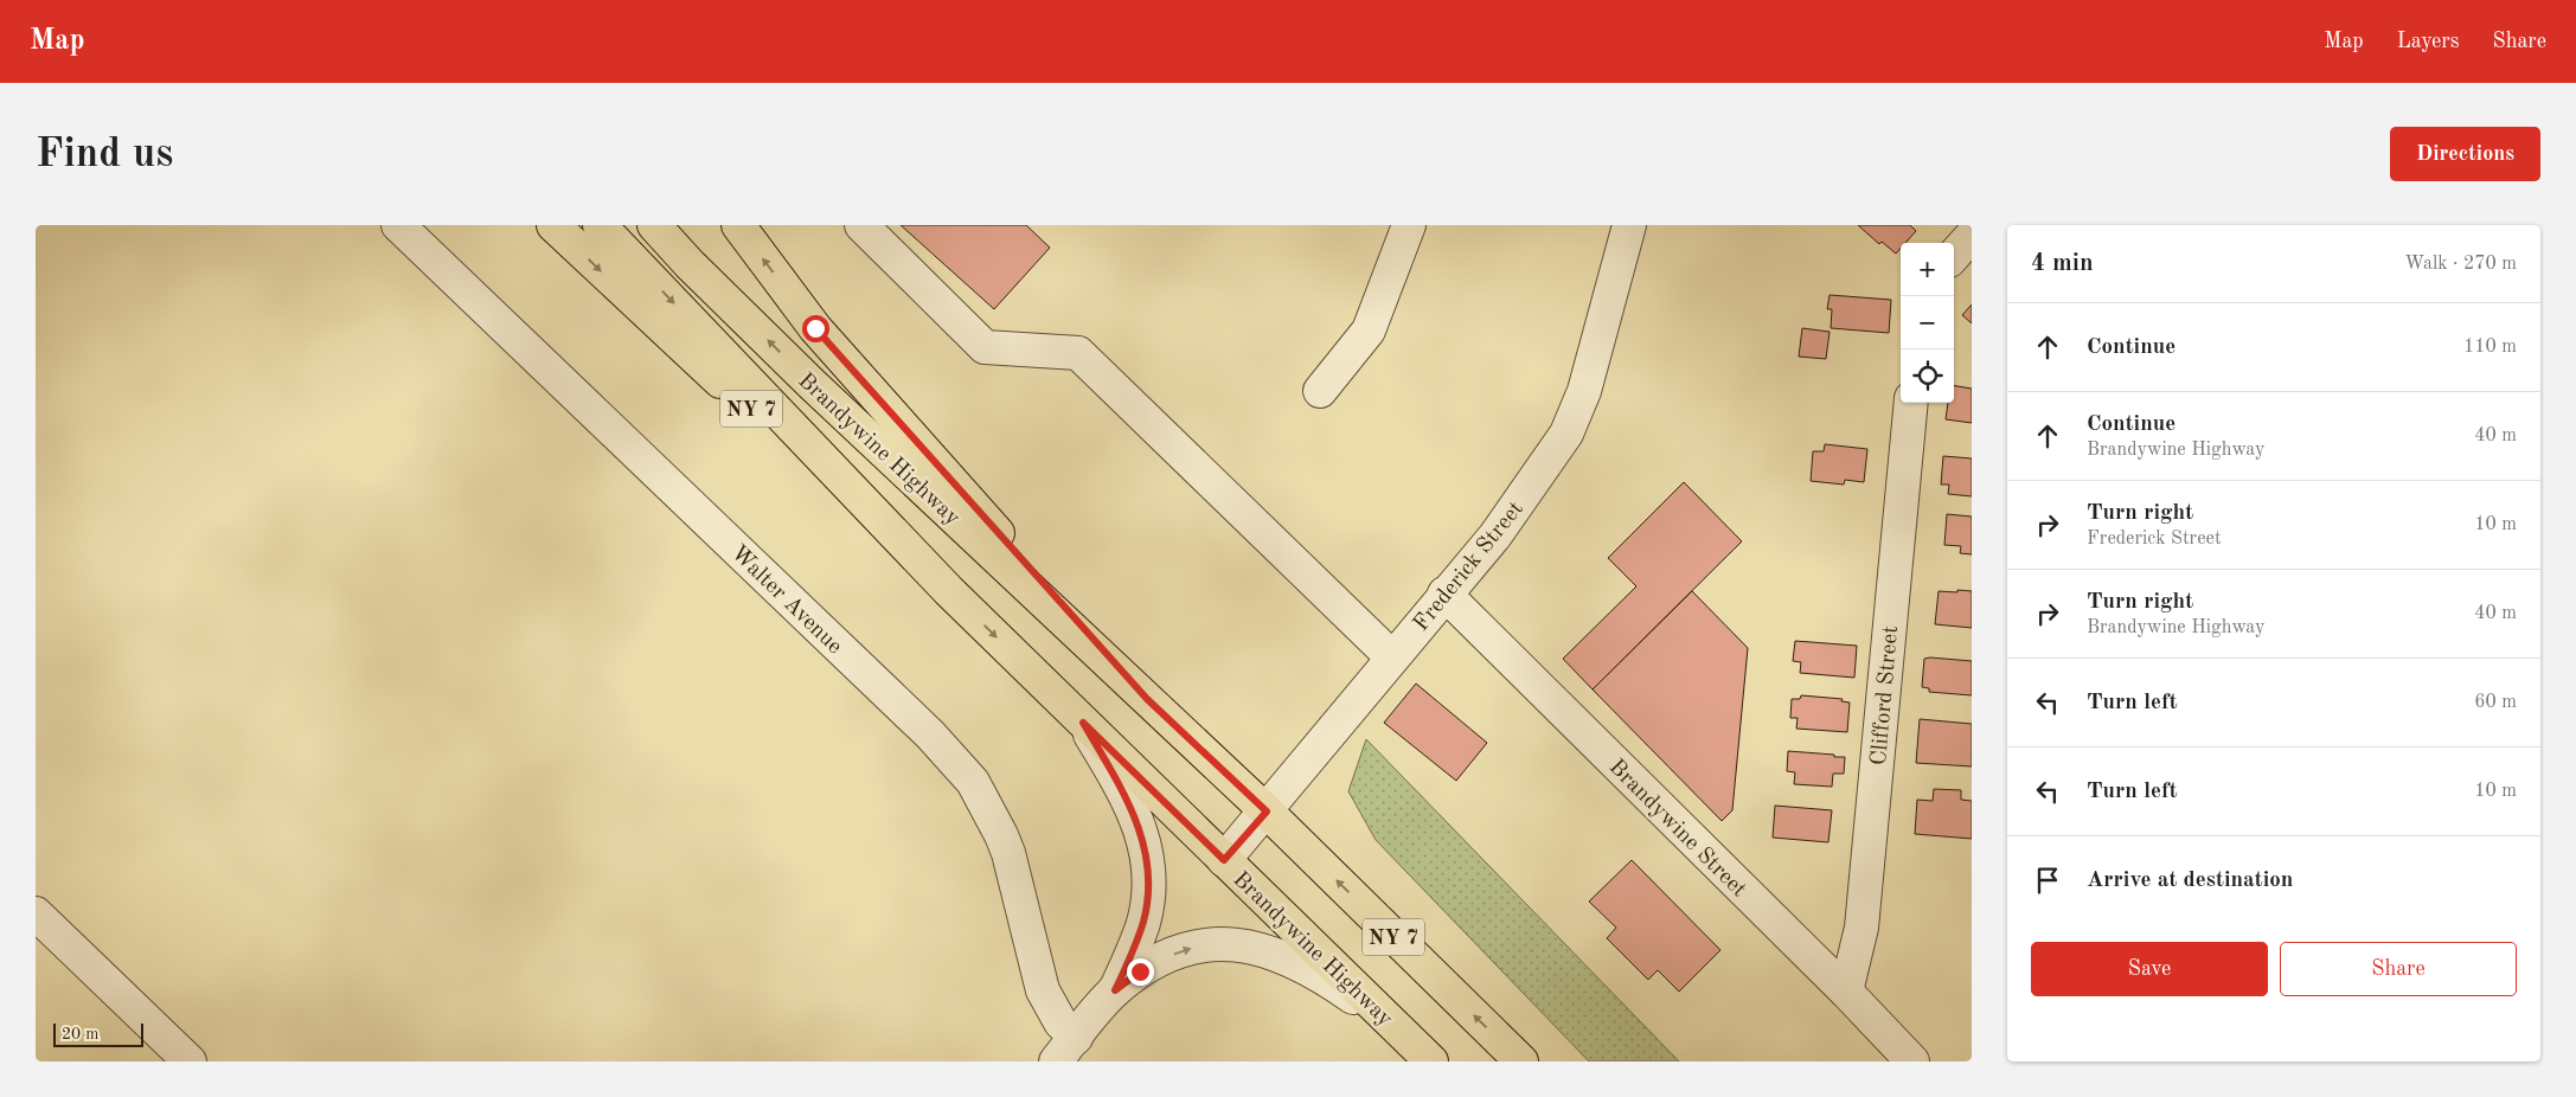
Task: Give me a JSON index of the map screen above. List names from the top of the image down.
{
  "streets": {
    "main road": ["NY 7", "Brandywine Highway"],
    "street": [
      "Frederick Street",
      "Walter Avenue",
      "Clifford Street",
      "Brandywine Street"
    ]
  },
  "crossings": [
    ["NY 7", "Brandywine Highway"],
    ["Brandywine Highway", "Frederick Street"],
    ["Frederick Street", "Brandywine Street"],
    ["Clifford Street", "Brandywine Street"]
  ],
  "scale_bar": "20 m",
  "page": {
    "header": "Map",
    "nav": ["Map", "Layers", "Share"],
    "buttons": [
      "Directions",
      ["Save", "Share"]
    ],
    "title": "Find us",
    "heading": ["4 min", "Walk · 270 m"],
    "map_buttons": ["+", "−"],
    "list": [
      ["Continue", "110 m"],
      ["Continue", "Brandywine Highway", "40 m"],
      ["Turn right", "Frederick Street", "10 m"],
      ["Turn right", "Brandywine Highway", "40 m"],
      ["Turn left", "60 m"],
      ["Turn left", "10 m"],
      "Arrive at destination"
    ],
    "scale": "20 m"
  }
}
